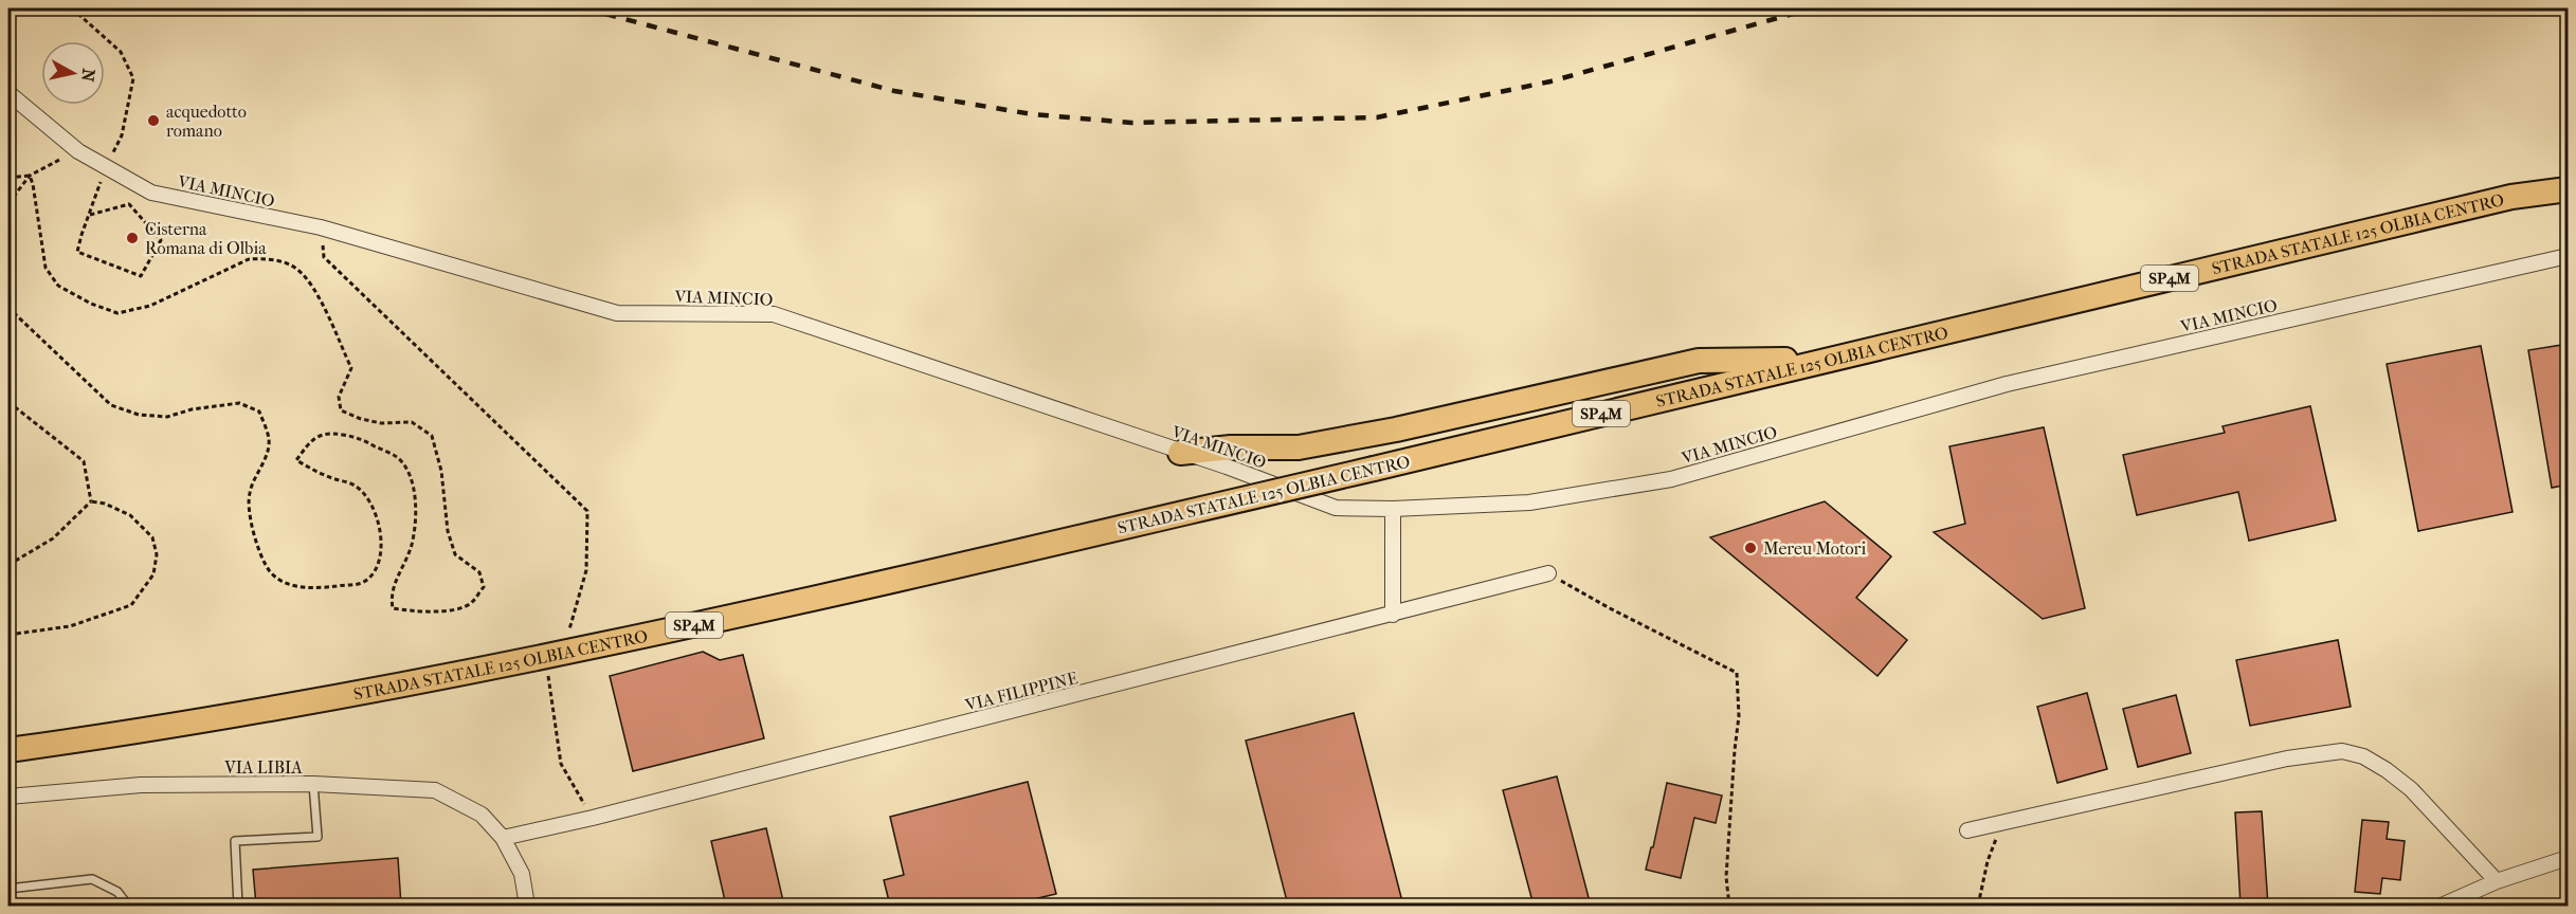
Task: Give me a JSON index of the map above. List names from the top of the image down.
{
  "streets": {
    "main road": ["STRADA STATALE 125 OLBIA CENTRO", "SP4M"],
    "street": ["VIA MINCIO", "VIA FILIPPINE", "VIA LIBIA"]
  },
  "crossings": [
    ["VIA FILIPPINE", "VIA LIBIA"]
  ],
  "places": ["acquedotto romano", "Cisterna Romana di Olbia", "Mereu Motori"],
  "north": "right"
}
